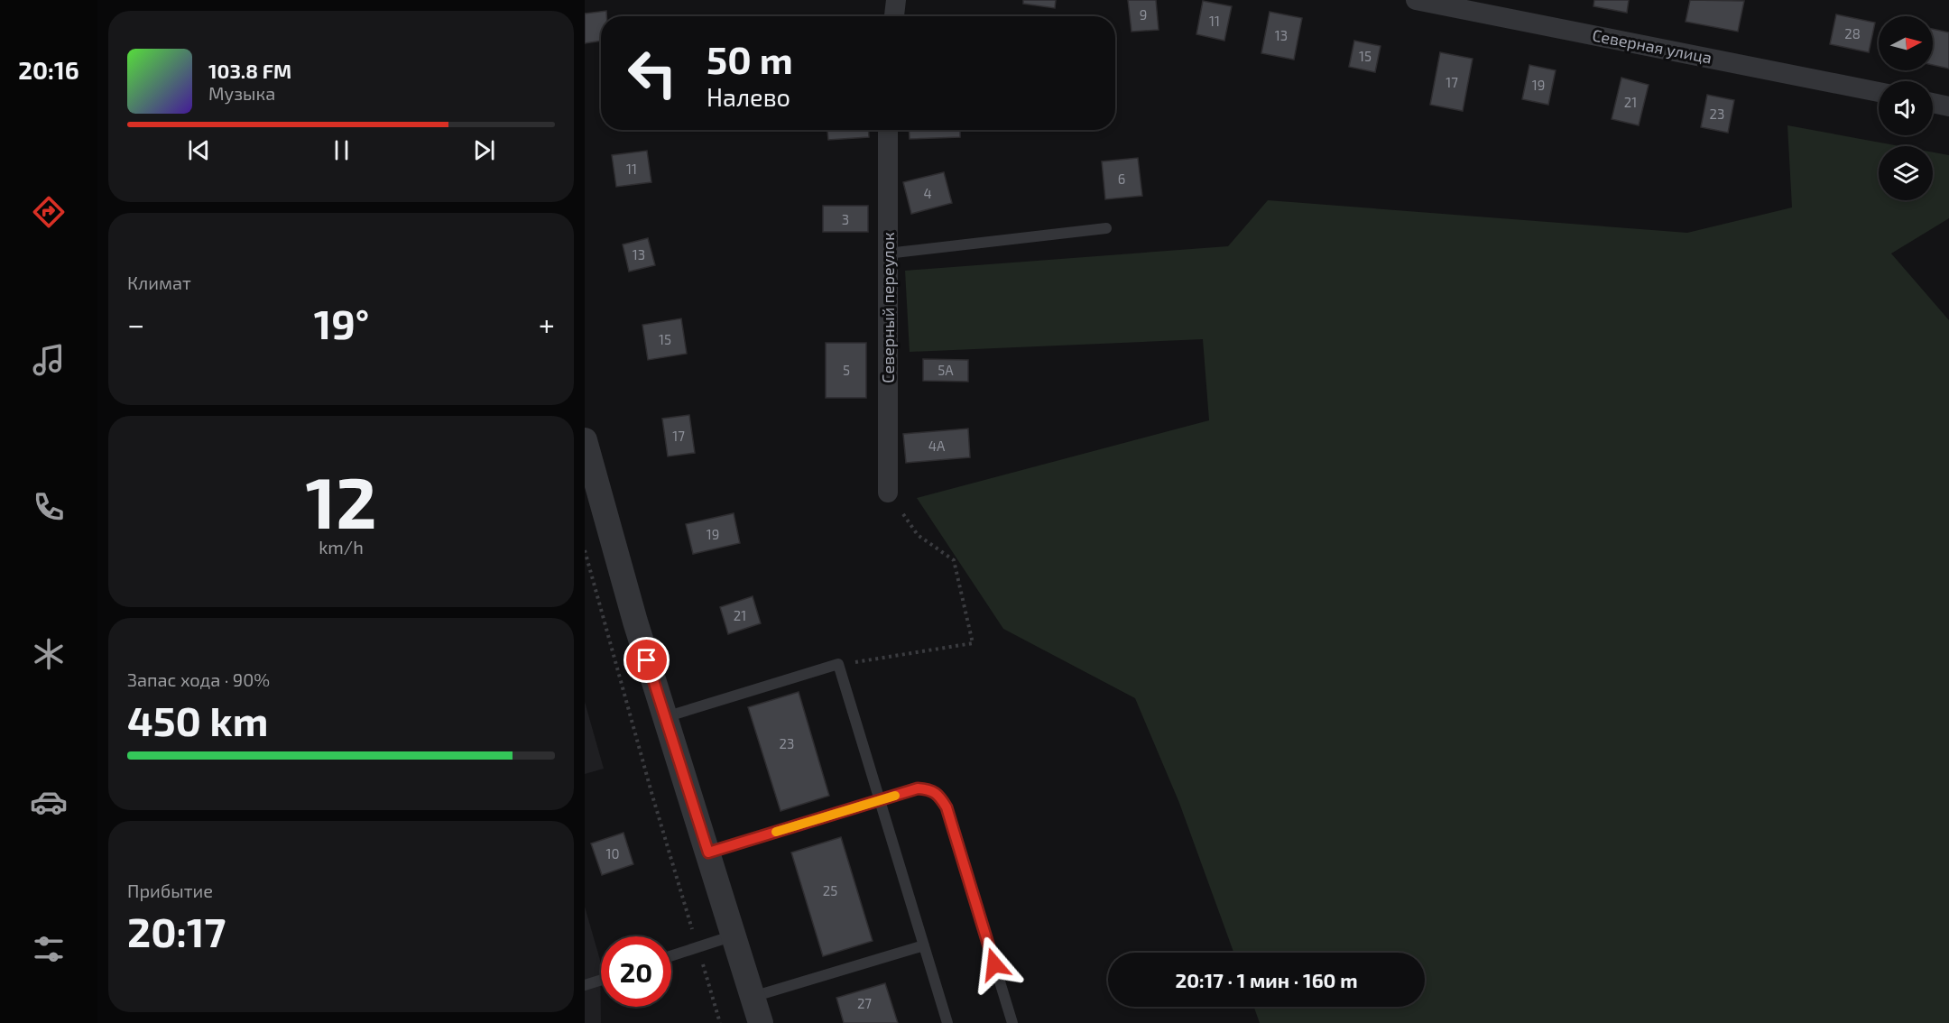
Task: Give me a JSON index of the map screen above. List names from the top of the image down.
{
  "streets": {
    "street": ["Северная улица", "Северный переулок"]
  },
  "house_numbers": [
    "9",
    "11",
    "28",
    "13",
    "15",
    "17",
    "19",
    "21",
    "23",
    "11",
    "6",
    "4",
    "3",
    "13",
    "15",
    "5",
    "5А",
    "17",
    "4А",
    "19",
    "21",
    "23",
    "10",
    "25",
    "27"
  ],
  "north": "right",
  "page": {
    "tabs": "20:16",
    "turn": ["50 m", "Налево"],
    "song": ["103.8 FM", "Музыка"],
    "tile": [
      "Климат",
      ["12", "km/h"],
      ["Запас хода · 90%", "450 km"],
      ["Прибытие", "20:17"]
    ],
    "heat": ["−", "19°", "+"],
    "limit": "20",
    "trip": "20:17 · 1 мин · 160 m"
  }
}
